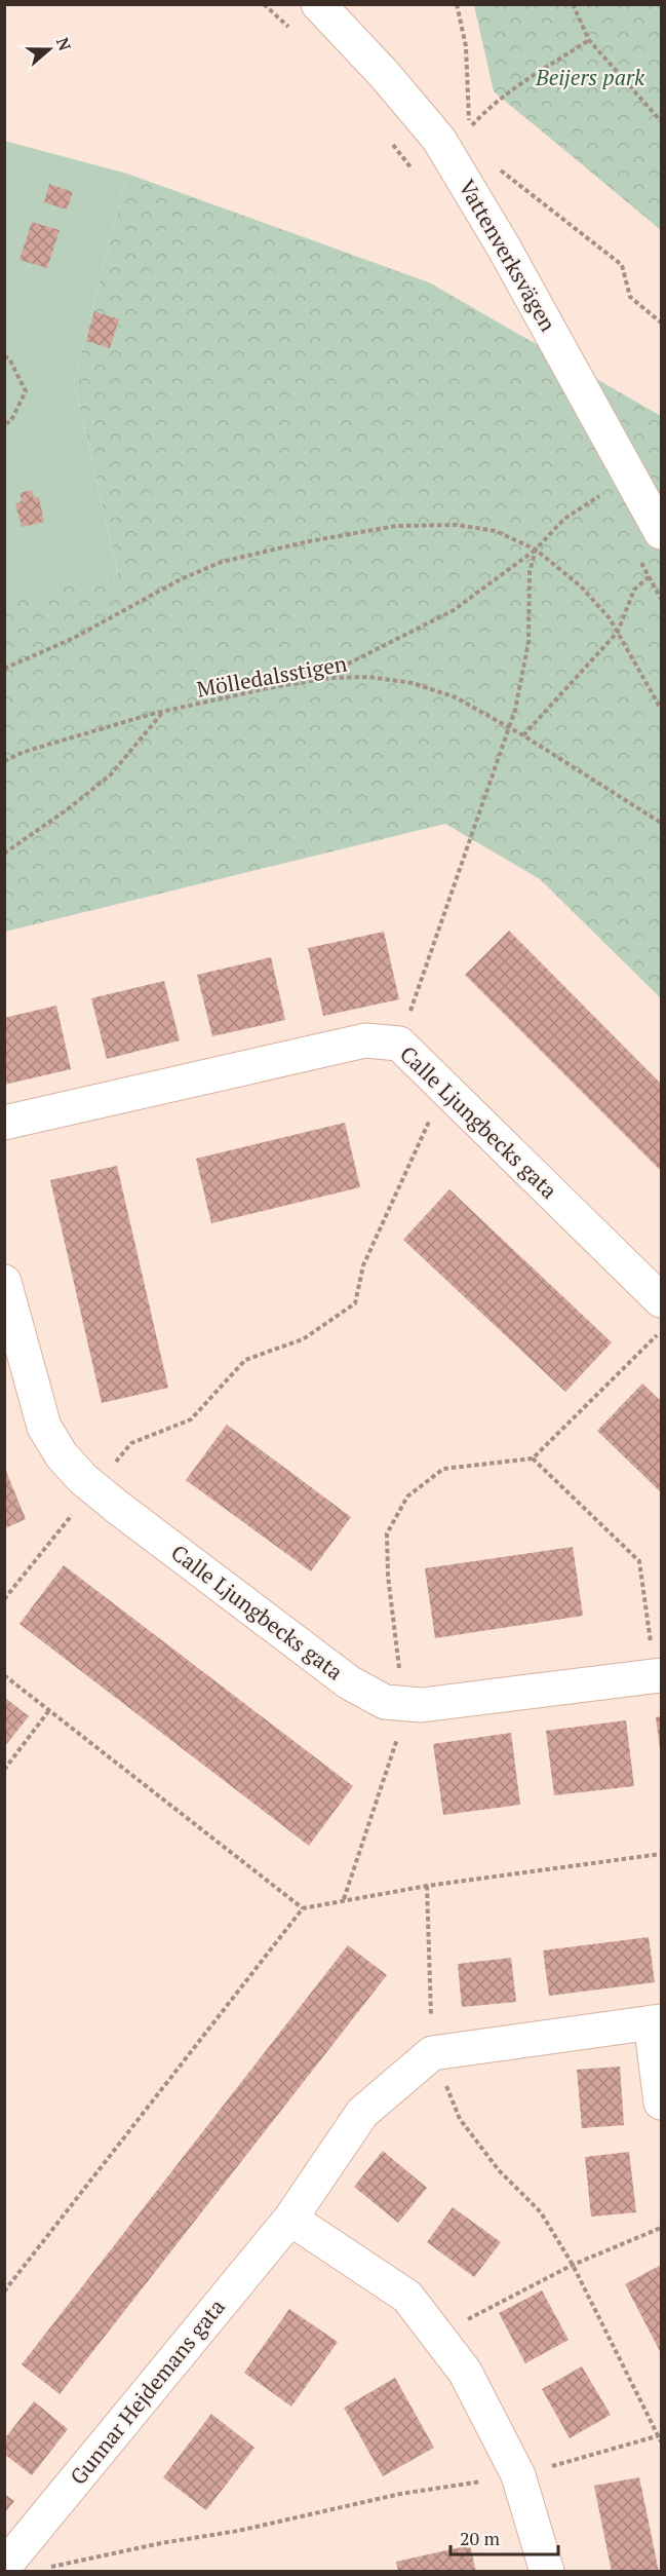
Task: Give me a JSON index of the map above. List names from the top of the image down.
{
  "streets": {
    "street": ["Vattenverksvägen", "Calle Ljungbecks gata", "Gunnar Hejdemans gata"],
    "path": ["Mölledalsstigen"]
  },
  "parks": ["Beijers park"],
  "scale_bar": "20 m",
  "north": "right"
}
